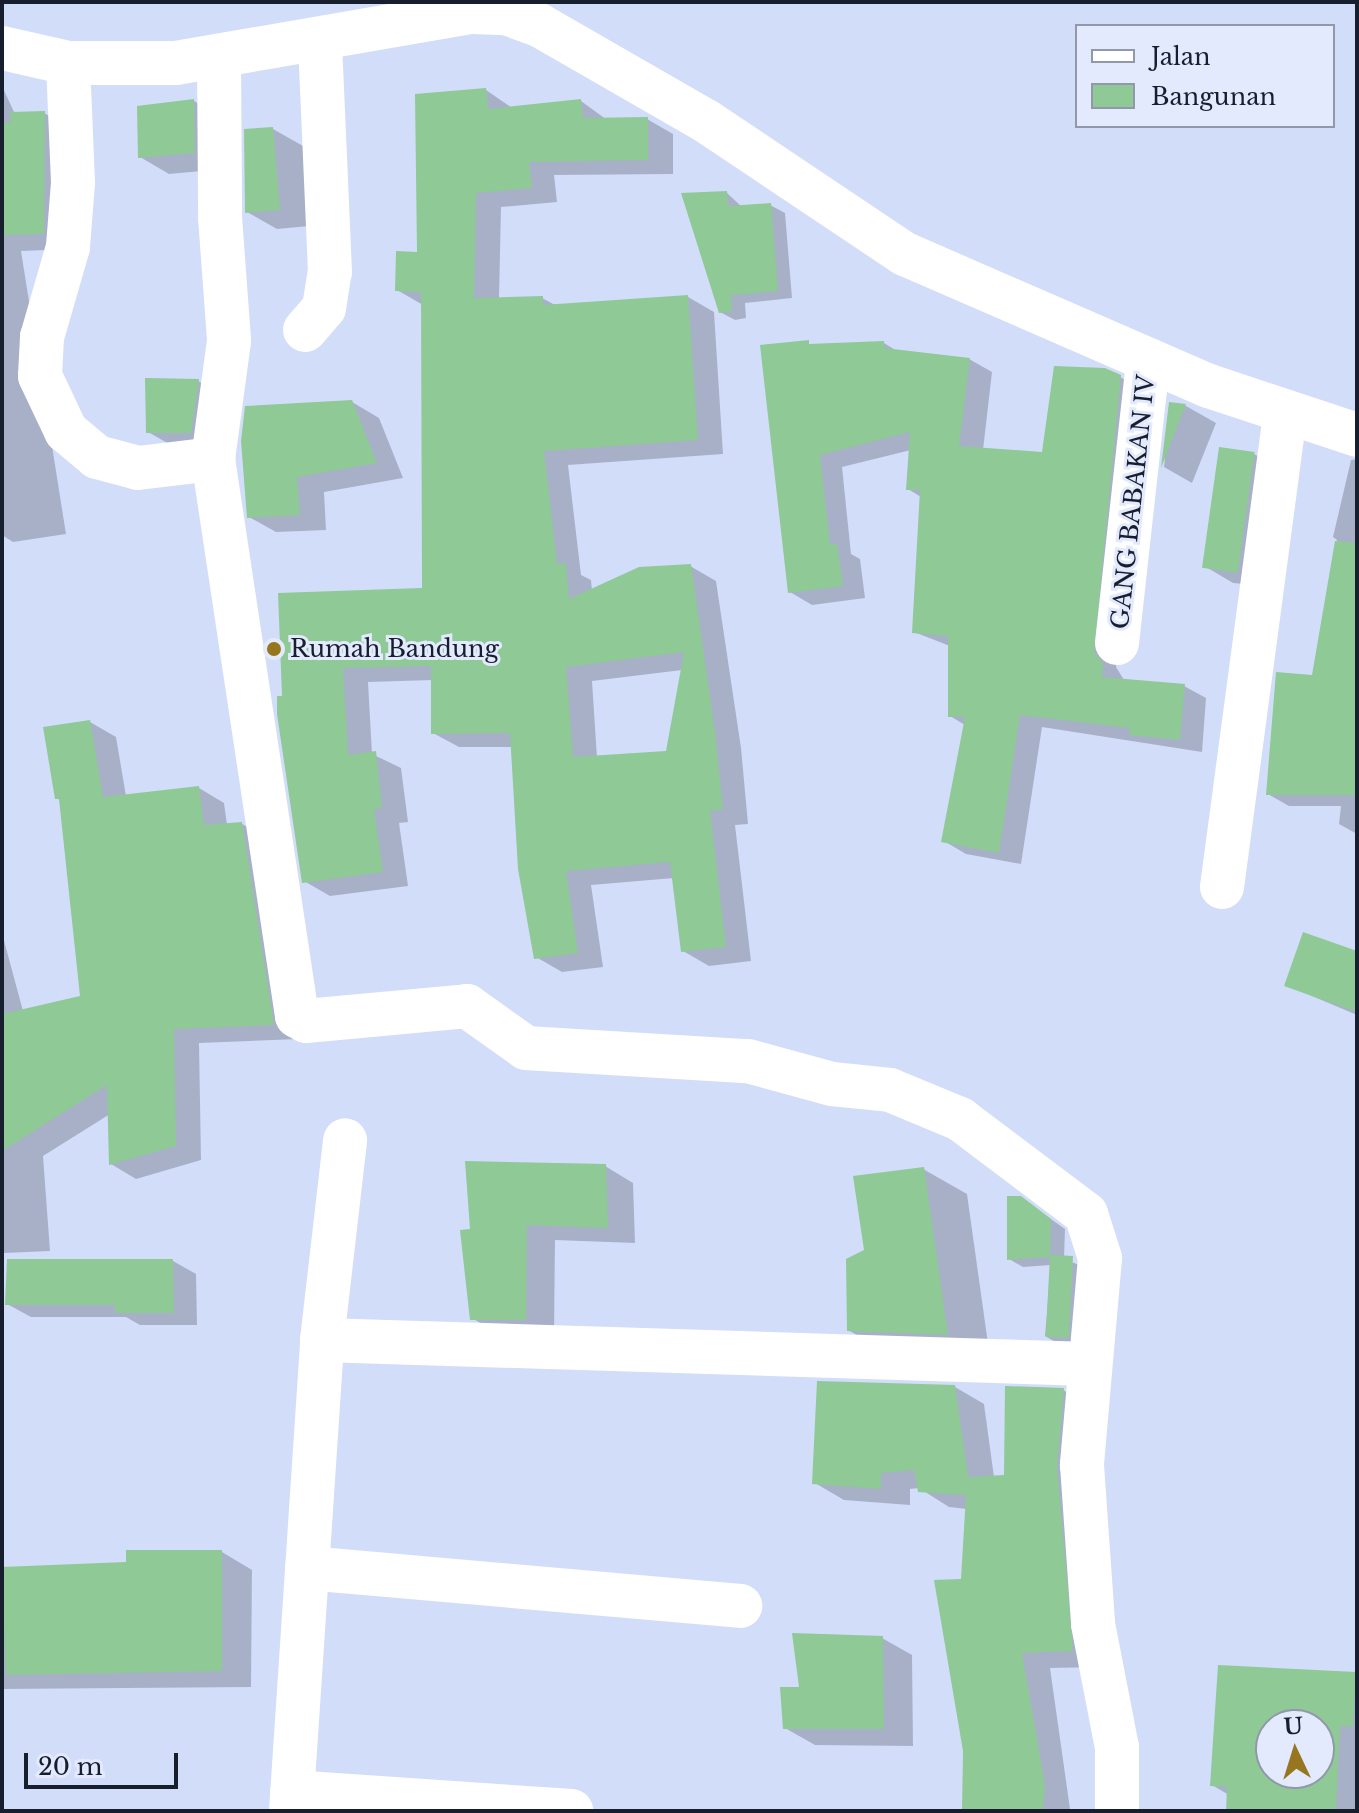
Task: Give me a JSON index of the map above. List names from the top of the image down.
{
  "streets": {
    "street": ["GANG BABAKAN IV"]
  },
  "places": ["Rumah Bandung"],
  "legend": ["Jalan", "Bangunan"],
  "scale_bar": "20 m",
  "north": "top"
}
